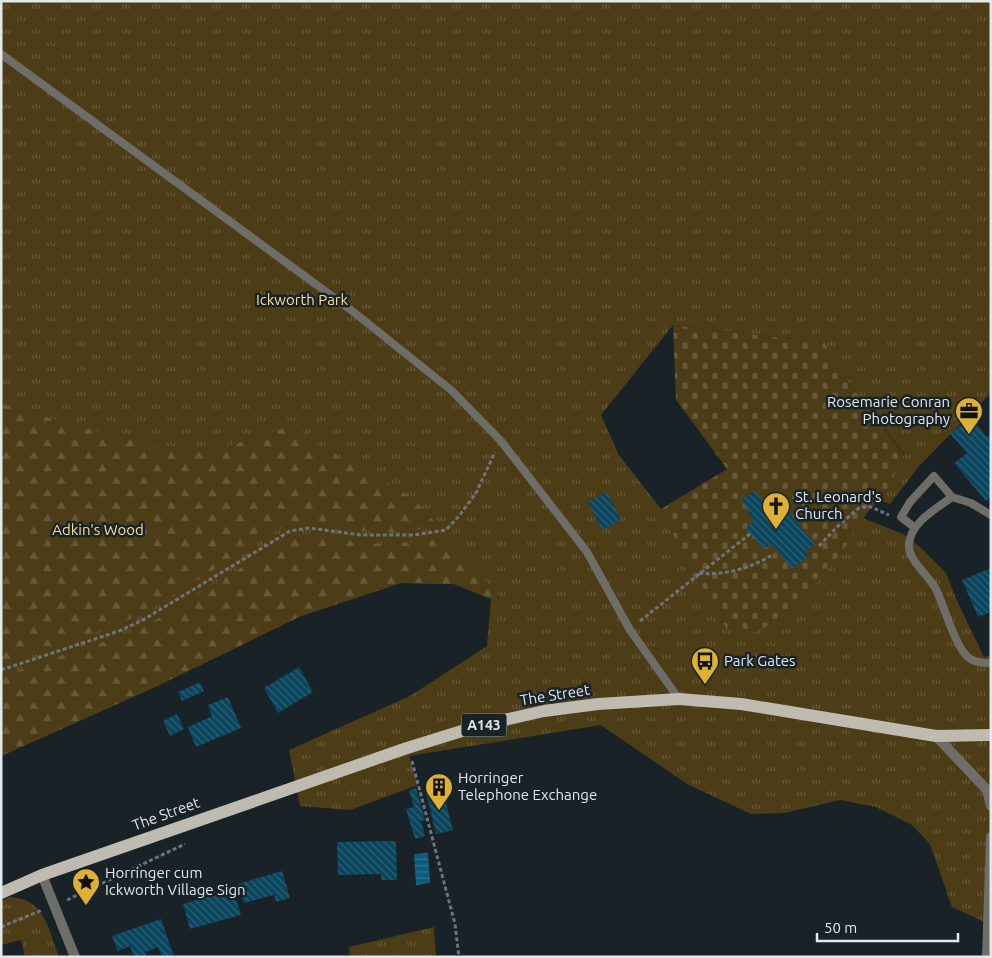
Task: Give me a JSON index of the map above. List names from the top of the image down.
{
  "streets": {
    "main road": ["The Street", "A143"]
  },
  "parks": ["Ickworth Park", "Adkin's Wood"],
  "places": {
    "office": ["Rosemarie Conran Photography"],
    "church": ["St. Leonard's Church"],
    "bus stop": ["Park Gates"],
    "building": ["Horringer Telephone Exchange"],
    "place": ["Horringer cum Ickworth Village Sign"]
  },
  "scale_bar": "50 m"
}
